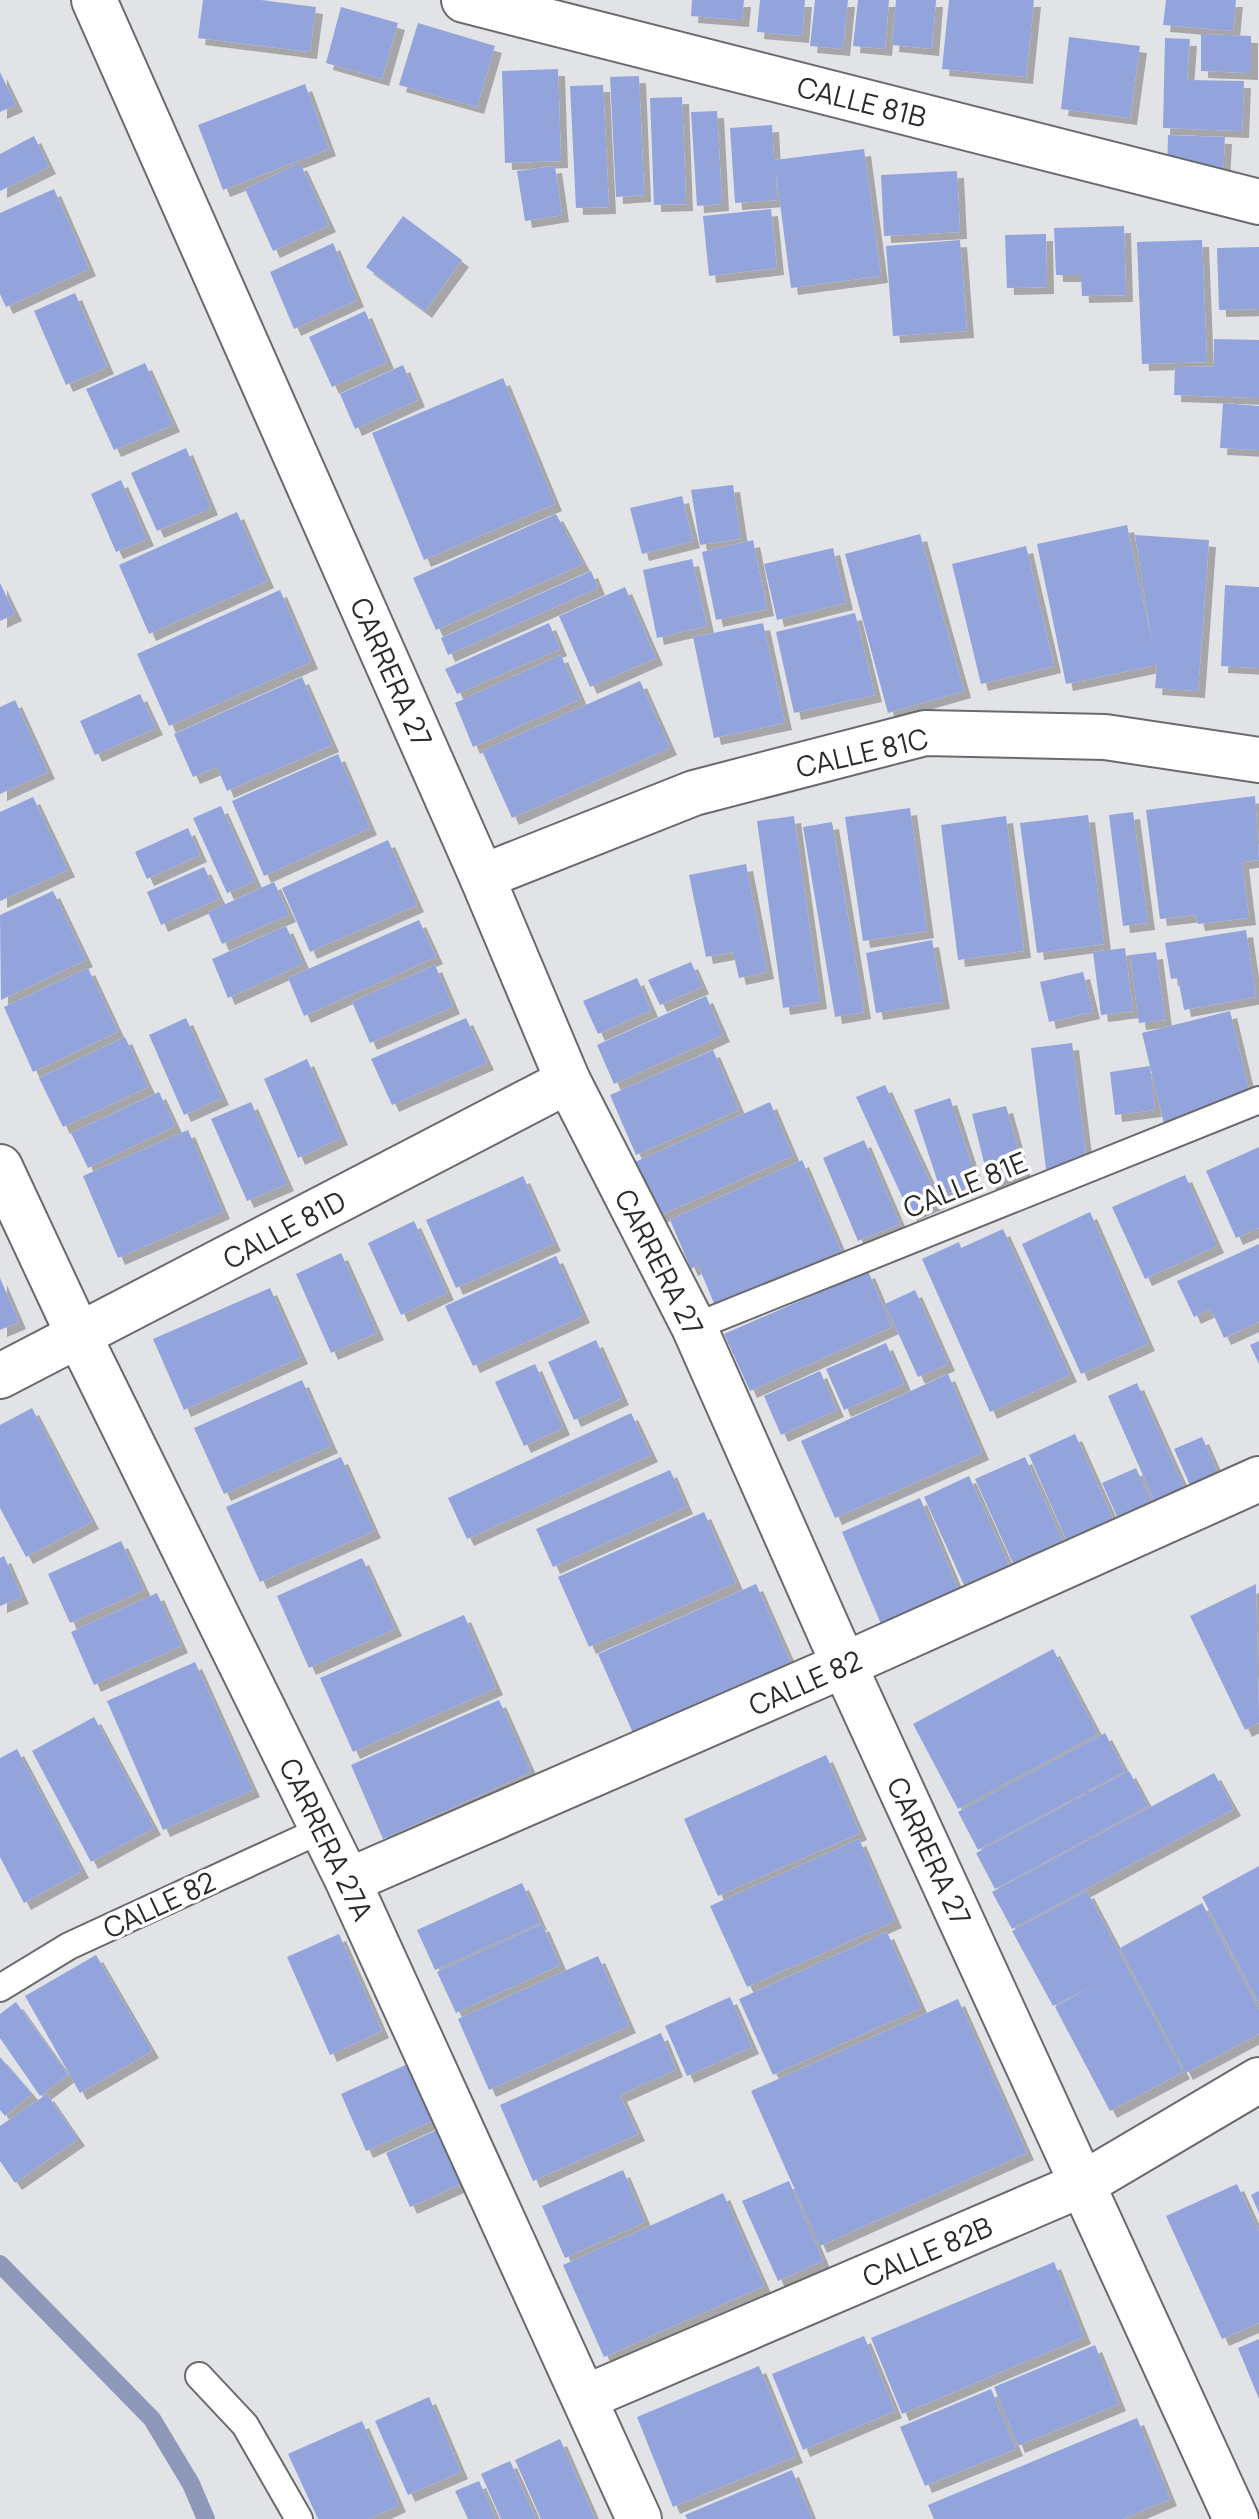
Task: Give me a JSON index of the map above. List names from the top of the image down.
{
  "streets": {
    "street": [
      "CALLE 81B",
      "CARRERA 27",
      "CALLE 81C",
      "CALLE 81D",
      "CALLE 82",
      "CARRERA 27A",
      "CALLE 82B"
    ],
    "lane": ["CALLE 81E"]
  },
  "crossings": [
    ["CARRERA 27", "CALLE 81C"],
    ["CARRERA 27", "CALLE 81E"],
    ["CARRERA 27", "CALLE 81D"],
    ["CARRERA 27", "CALLE 82"],
    ["CARRERA 27", "CALLE 82B"],
    ["CALLE 81D", "CARRERA 27A"],
    ["CALLE 82", "CARRERA 27A"],
    ["CARRERA 27A", "CALLE 82B"]
  ]
}
